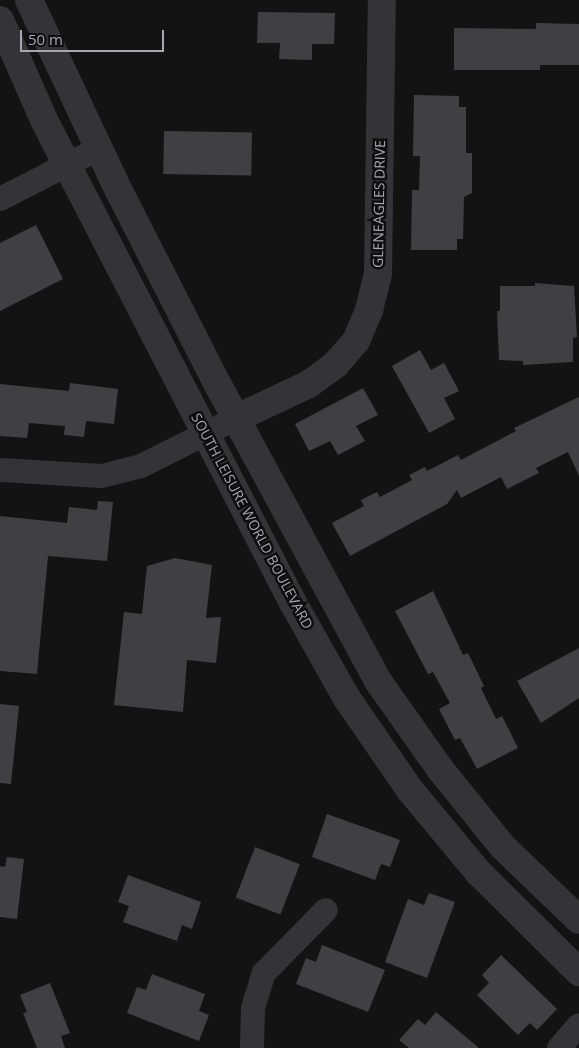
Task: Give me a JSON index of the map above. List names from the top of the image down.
{
  "streets": {
    "street": ["GLENEAGLES DRIVE", "SOUTH LEISURE WORLD BOULEVARD"]
  },
  "crossings": [
    ["GLENEAGLES DRIVE", "SOUTH LEISURE WORLD BOULEVARD"]
  ],
  "scale_bar": "50 m"
}
